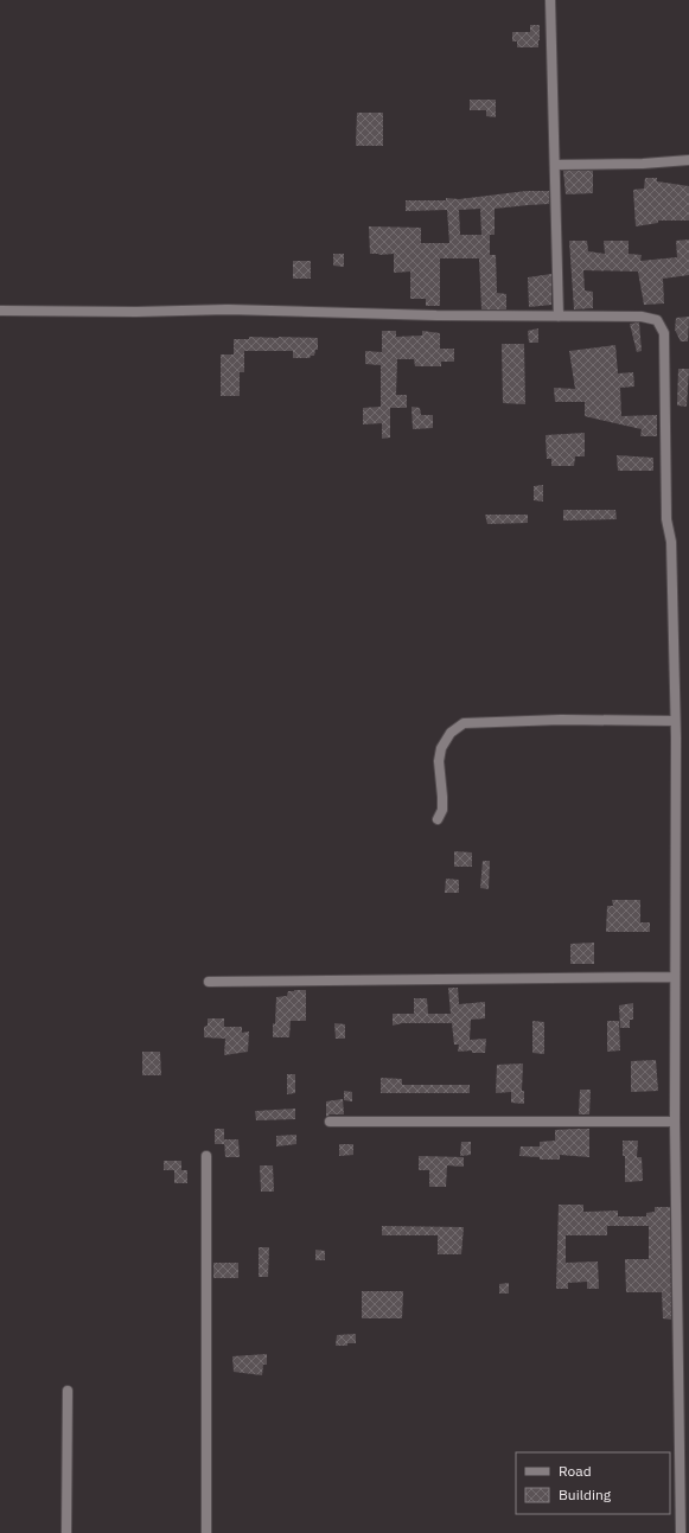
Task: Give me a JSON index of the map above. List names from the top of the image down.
{
  "legend": ["Road", "Building"]
}
